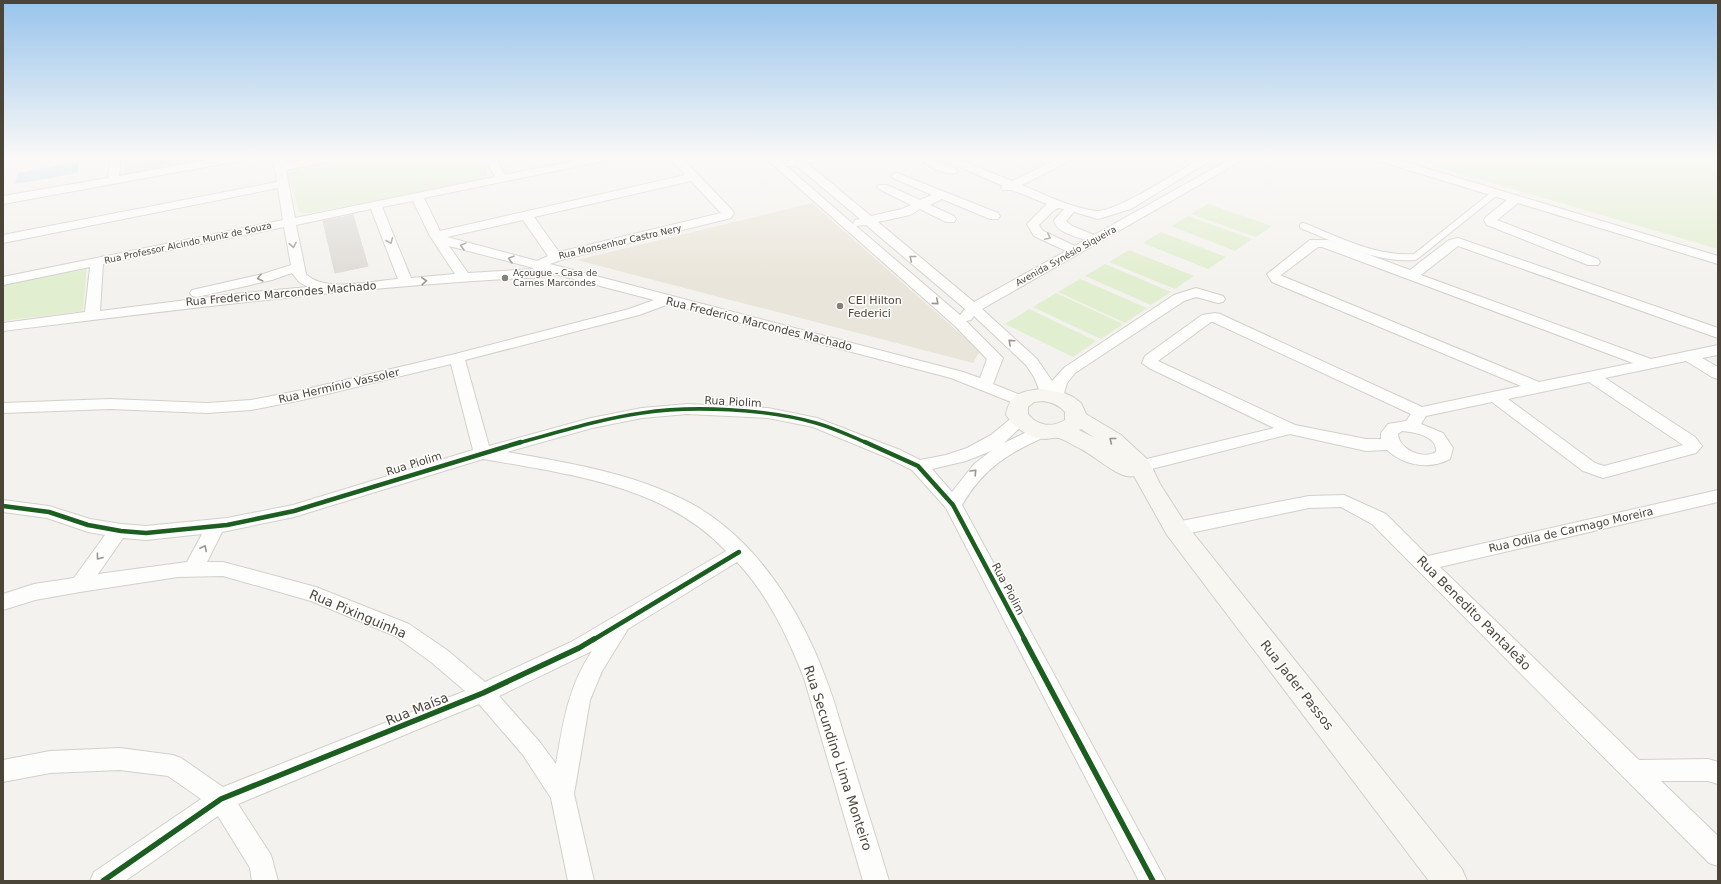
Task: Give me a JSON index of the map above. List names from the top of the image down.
{
  "streets": {
    "street": [
      "Rua Monsenhor Castro Nery",
      "Rua Professor Alcindo Muniz de Souza",
      "Avenida Synésio Siqueira",
      "Rua Frederico Marcondes Machado",
      "Rua Hermínio Vassoler",
      "Rua Piolim",
      "Rua Odila de Carmago Moreira",
      "Rua Benedito Pantaleão",
      "Rua Pixinguinha",
      "Rua Jader Passos",
      "Rua Maísa",
      "Rua Secundino Lima Monteiro"
    ]
  },
  "crossings": [
    ["Rua Monsenhor Castro Nery", "Rua Frederico Marcondes Machado"],
    ["Rua Frederico Marcondes Machado", "Rua Hermínio Vassoler"],
    ["Rua Frederico Marcondes Machado", "Rua Jader Passos"],
    ["Rua Piolim", "Rua Secundino Lima Monteiro"],
    ["Rua Odila de Carmago Moreira", "Rua Benedito Pantaleão"],
    ["Rua Benedito Pantaleão", "Rua Jader Passos"],
    ["Rua Pixinguinha", "Rua Maísa"],
    ["Rua Maísa", "Rua Secundino Lima Monteiro"]
  ],
  "places": ["Açougue - Casa de Carnes Marcondes", "CEI Hilton Federici"]
}
